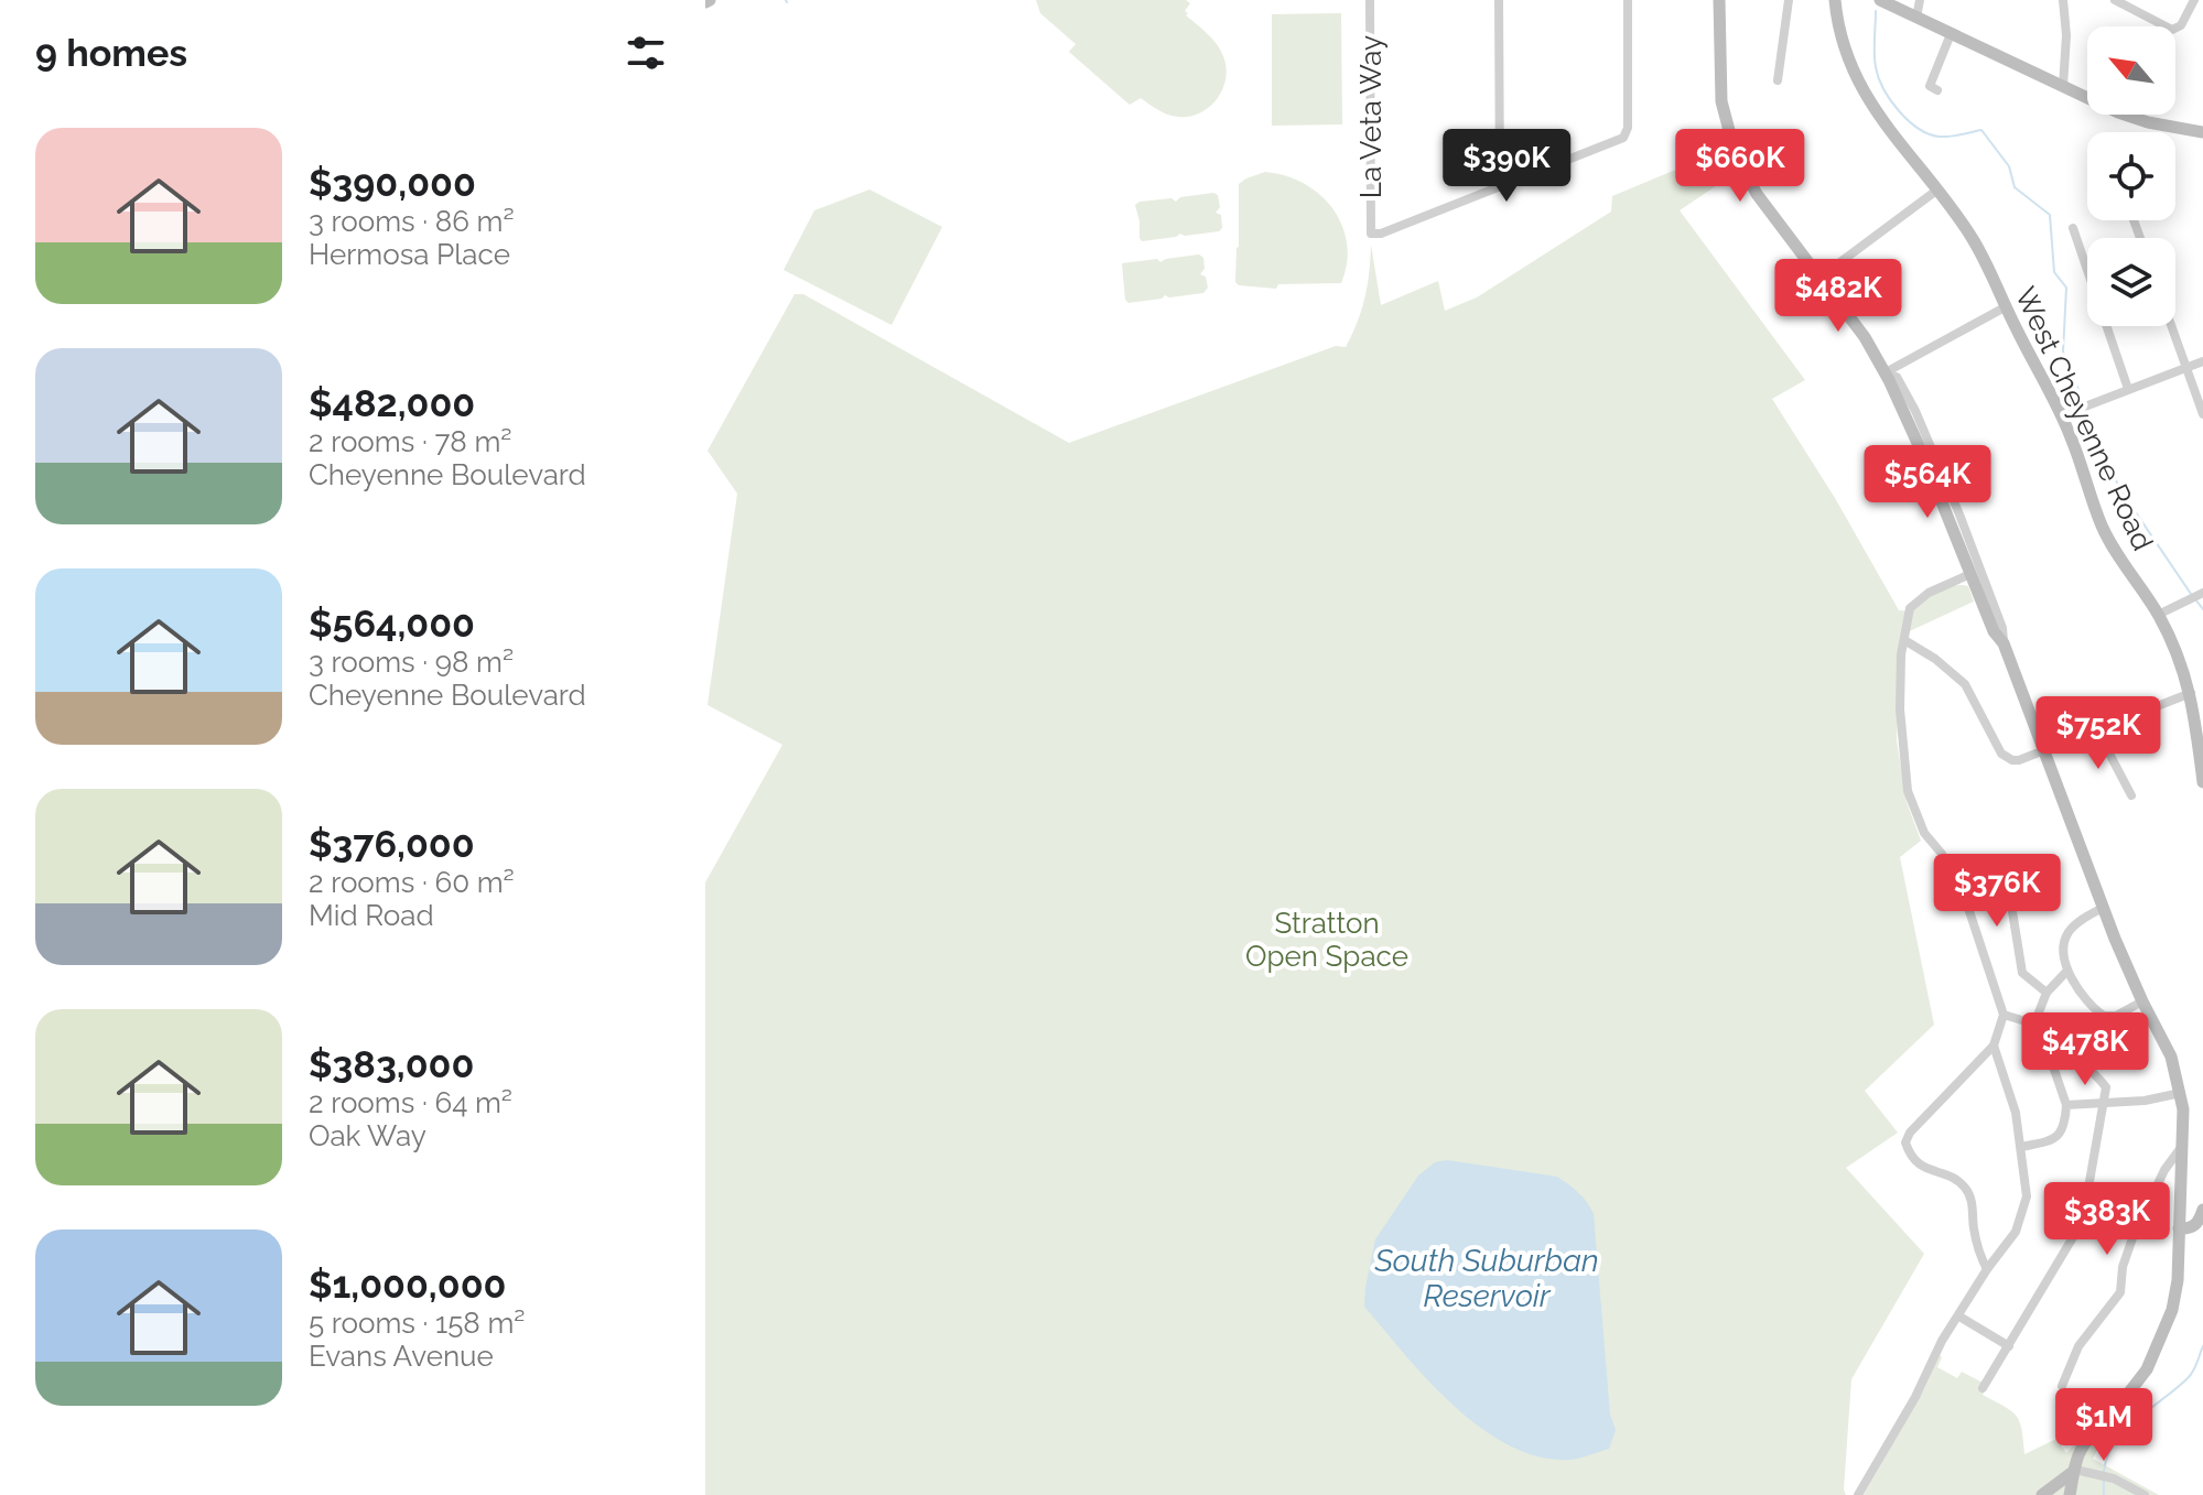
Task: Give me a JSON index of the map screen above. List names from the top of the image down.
{
  "streets": {
    "street": ["La Veta Way", "West Cheyenne Road"]
  },
  "water": ["South Suburban Reservoir"],
  "parks": ["Stratton Open Space"],
  "north": "top left",
  "page": {
    "heading": "9 homes",
    "list": [
      {
        "name": "$390,000",
        "note": "3 rooms · 86 m² · Hermosa Place"
      },
      {
        "name": "$482,000",
        "note": "2 rooms · 78 m² · Cheyenne Boulevard"
      },
      {
        "name": "$564,000",
        "note": "3 rooms · 98 m² · Cheyenne Boulevard"
      },
      {
        "name": "$376,000",
        "note": "2 rooms · 60 m² · Mid Road"
      },
      {
        "name": "$383,000",
        "note": "2 rooms · 64 m² · Oak Way"
      },
      {
        "name": "$1,000,000",
        "note": "5 rooms · 158 m² · Evans Avenue"
      }
    ],
    "price": [
      "$390K",
      "$660K",
      "$482K",
      "$564K",
      "$752K",
      "$376K",
      "$478K",
      "$383K",
      "$1M"
    ]
  }
}
